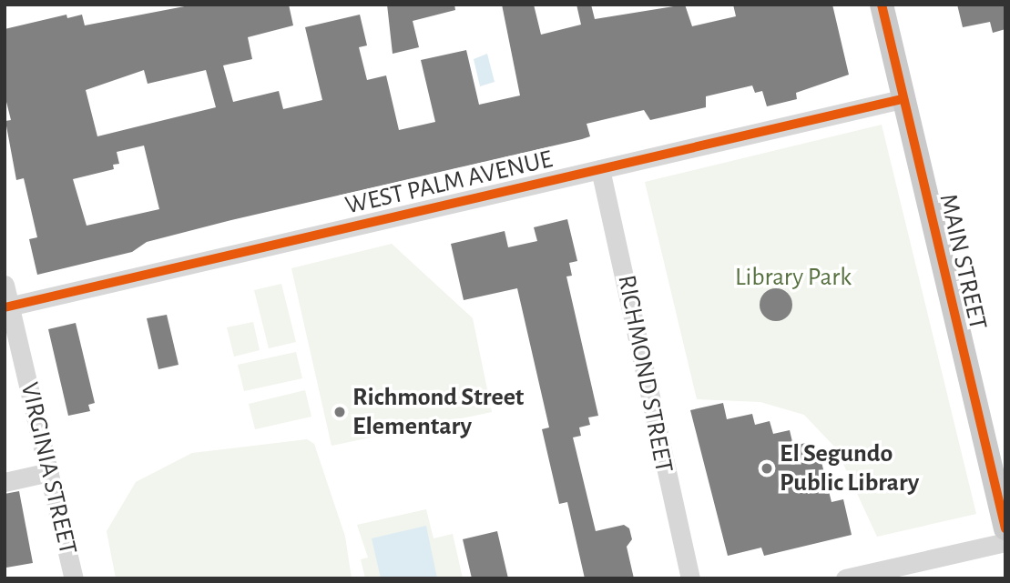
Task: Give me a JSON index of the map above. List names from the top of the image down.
{
  "streets": {
    "main road": ["MAIN STREET"],
    "street": ["WEST PALM AVENUE", "RICHMOND STREET", "VIRGINIA STREET"]
  },
  "crossings": [
    ["WEST PALM AVENUE", "MAIN STREET"],
    ["WEST PALM AVENUE", "RICHMOND STREET"],
    ["WEST PALM AVENUE", "VIRGINIA STREET"]
  ],
  "parks": ["Library Park"],
  "places": ["Richmond Street Elementary", "El Segundo Public Library"]
}
